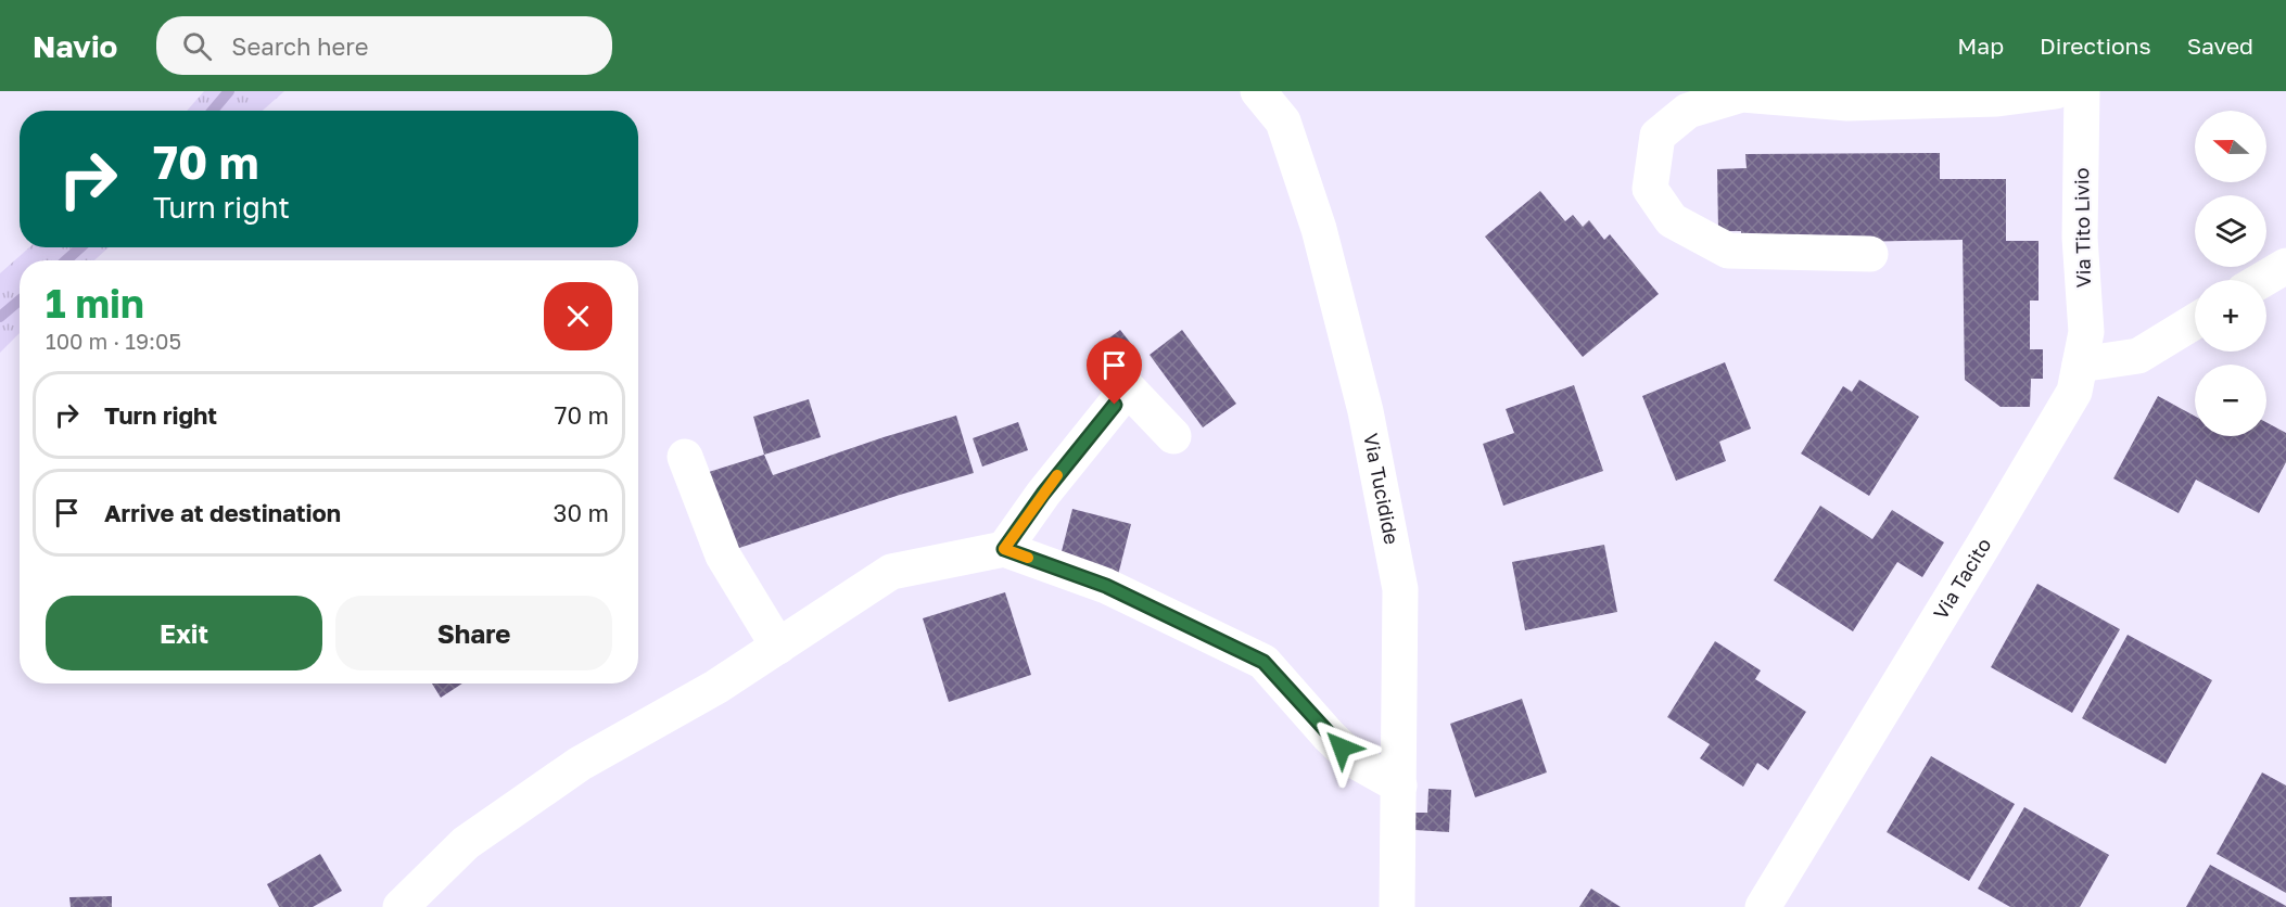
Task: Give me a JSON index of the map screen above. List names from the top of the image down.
{
  "streets": {
    "street": ["Via Tito Livio", "Via Tucidide", "Via Tacito"]
  },
  "crossings": [
    ["Via Tito Livio", "Via Tacito"]
  ],
  "north": "left",
  "page": {
    "header": "Navio",
    "search": "Search here",
    "nav": ["Map", "Directions", "Saved"],
    "map_buttons": ["+", "−"],
    "turn": ["70 m", "Turn right"],
    "heading": ["1 min", "100 m · 19:05"],
    "list": [
      {
        "name": "Turn right",
        "value": "70 m"
      },
      {
        "name": "Arrive at destination",
        "value": "30 m"
      }
    ],
    "buttons": ["Exit", "Share"]
  }
}
